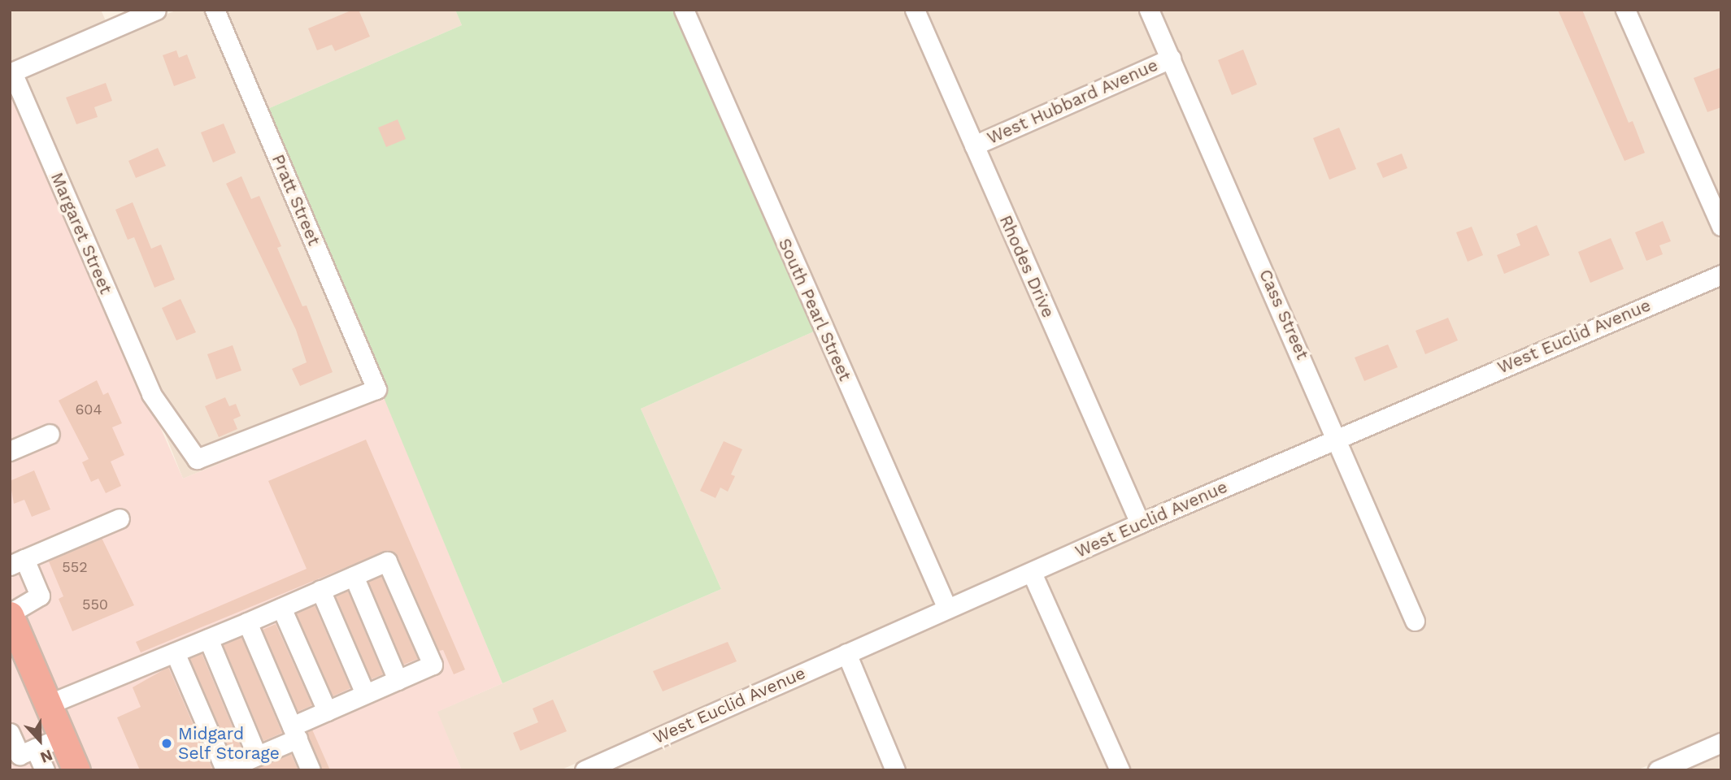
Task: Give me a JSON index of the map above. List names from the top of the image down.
{
  "streets": {
    "street": [
      "West Hubbard Avenue",
      "Pratt Street",
      "Margaret Street",
      "Rhodes Drive",
      "South Pearl Street",
      "Cass Street",
      "West Euclid Avenue"
    ]
  },
  "crossings": [
    ["West Hubbard Avenue", "Rhodes Drive"],
    ["West Hubbard Avenue", "Cass Street"],
    ["Pratt Street", "Margaret Street"],
    ["Rhodes Drive", "West Euclid Avenue"],
    ["South Pearl Street", "West Euclid Avenue"],
    ["Cass Street", "West Euclid Avenue"]
  ],
  "places": ["Midgard Self Storage"],
  "house_numbers": ["604", "552", "550"],
  "north": "bottom"
}
